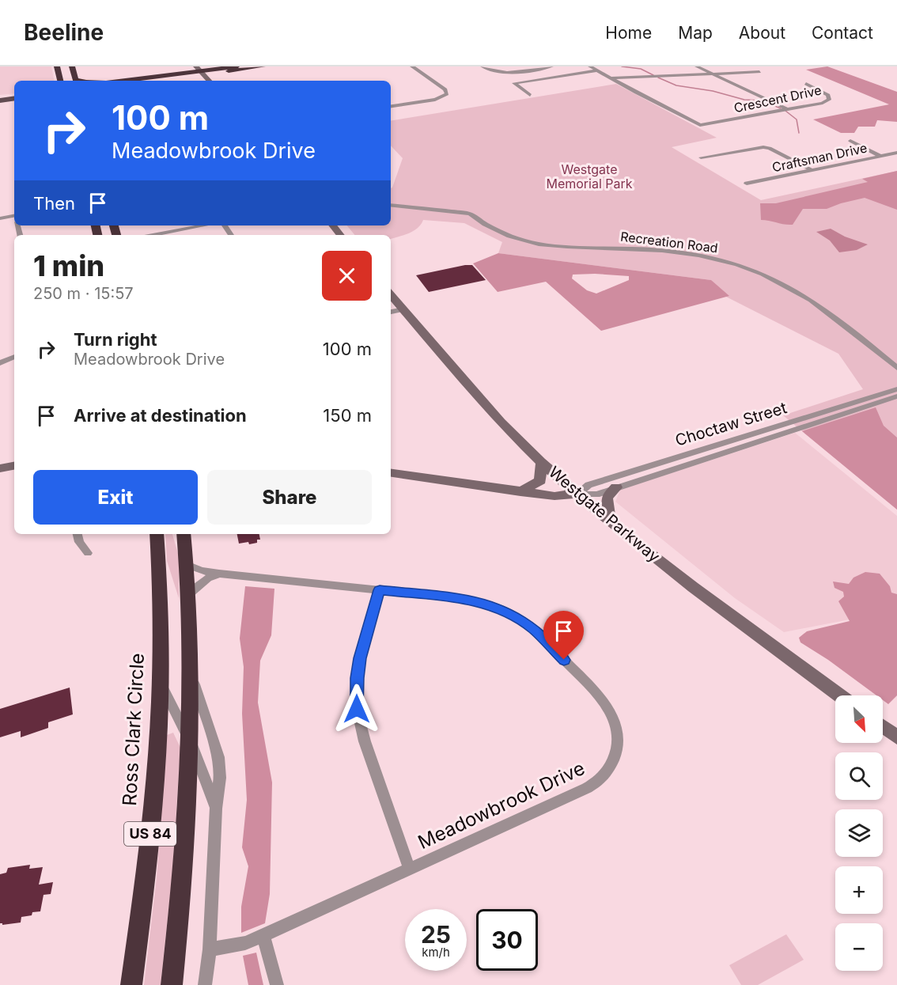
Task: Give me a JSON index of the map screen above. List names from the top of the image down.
{
  "streets": {
    "highway": ["Ross Clark Circle", "US 84"],
    "main road": ["Choctaw Street", "Westgate Parkway"],
    "street": [
      "Crescent Drive",
      "Craftsman Drive",
      "Recreation Road",
      "Meadowbrook Drive"
    ]
  },
  "crossings": [
    ["Choctaw Street", "Westgate Parkway"],
    ["Meadowbrook Drive", "US 84"]
  ],
  "parks": ["Westgate Memorial Park"],
  "north": "bottom right",
  "page": {
    "header": "Beeline",
    "nav": [
      "Home",
      "Map",
      "About",
      "Contact"
    ],
    "turn": ["100 m", "Meadowbrook Drive"],
    "then": "Then",
    "heading": ["1 min", "250 m · 15:57"],
    "list": [
      {
        "name": "Turn right",
        "note": "Meadowbrook Drive",
        "value": "100 m"
      },
      {
        "name": "Arrive at destination",
        "value": "150 m"
      }
    ],
    "buttons": ["Exit", "Share"],
    "map_buttons": ["+", "−"],
    "speed": "25 km/h",
    "limit": "30"
  }
}
